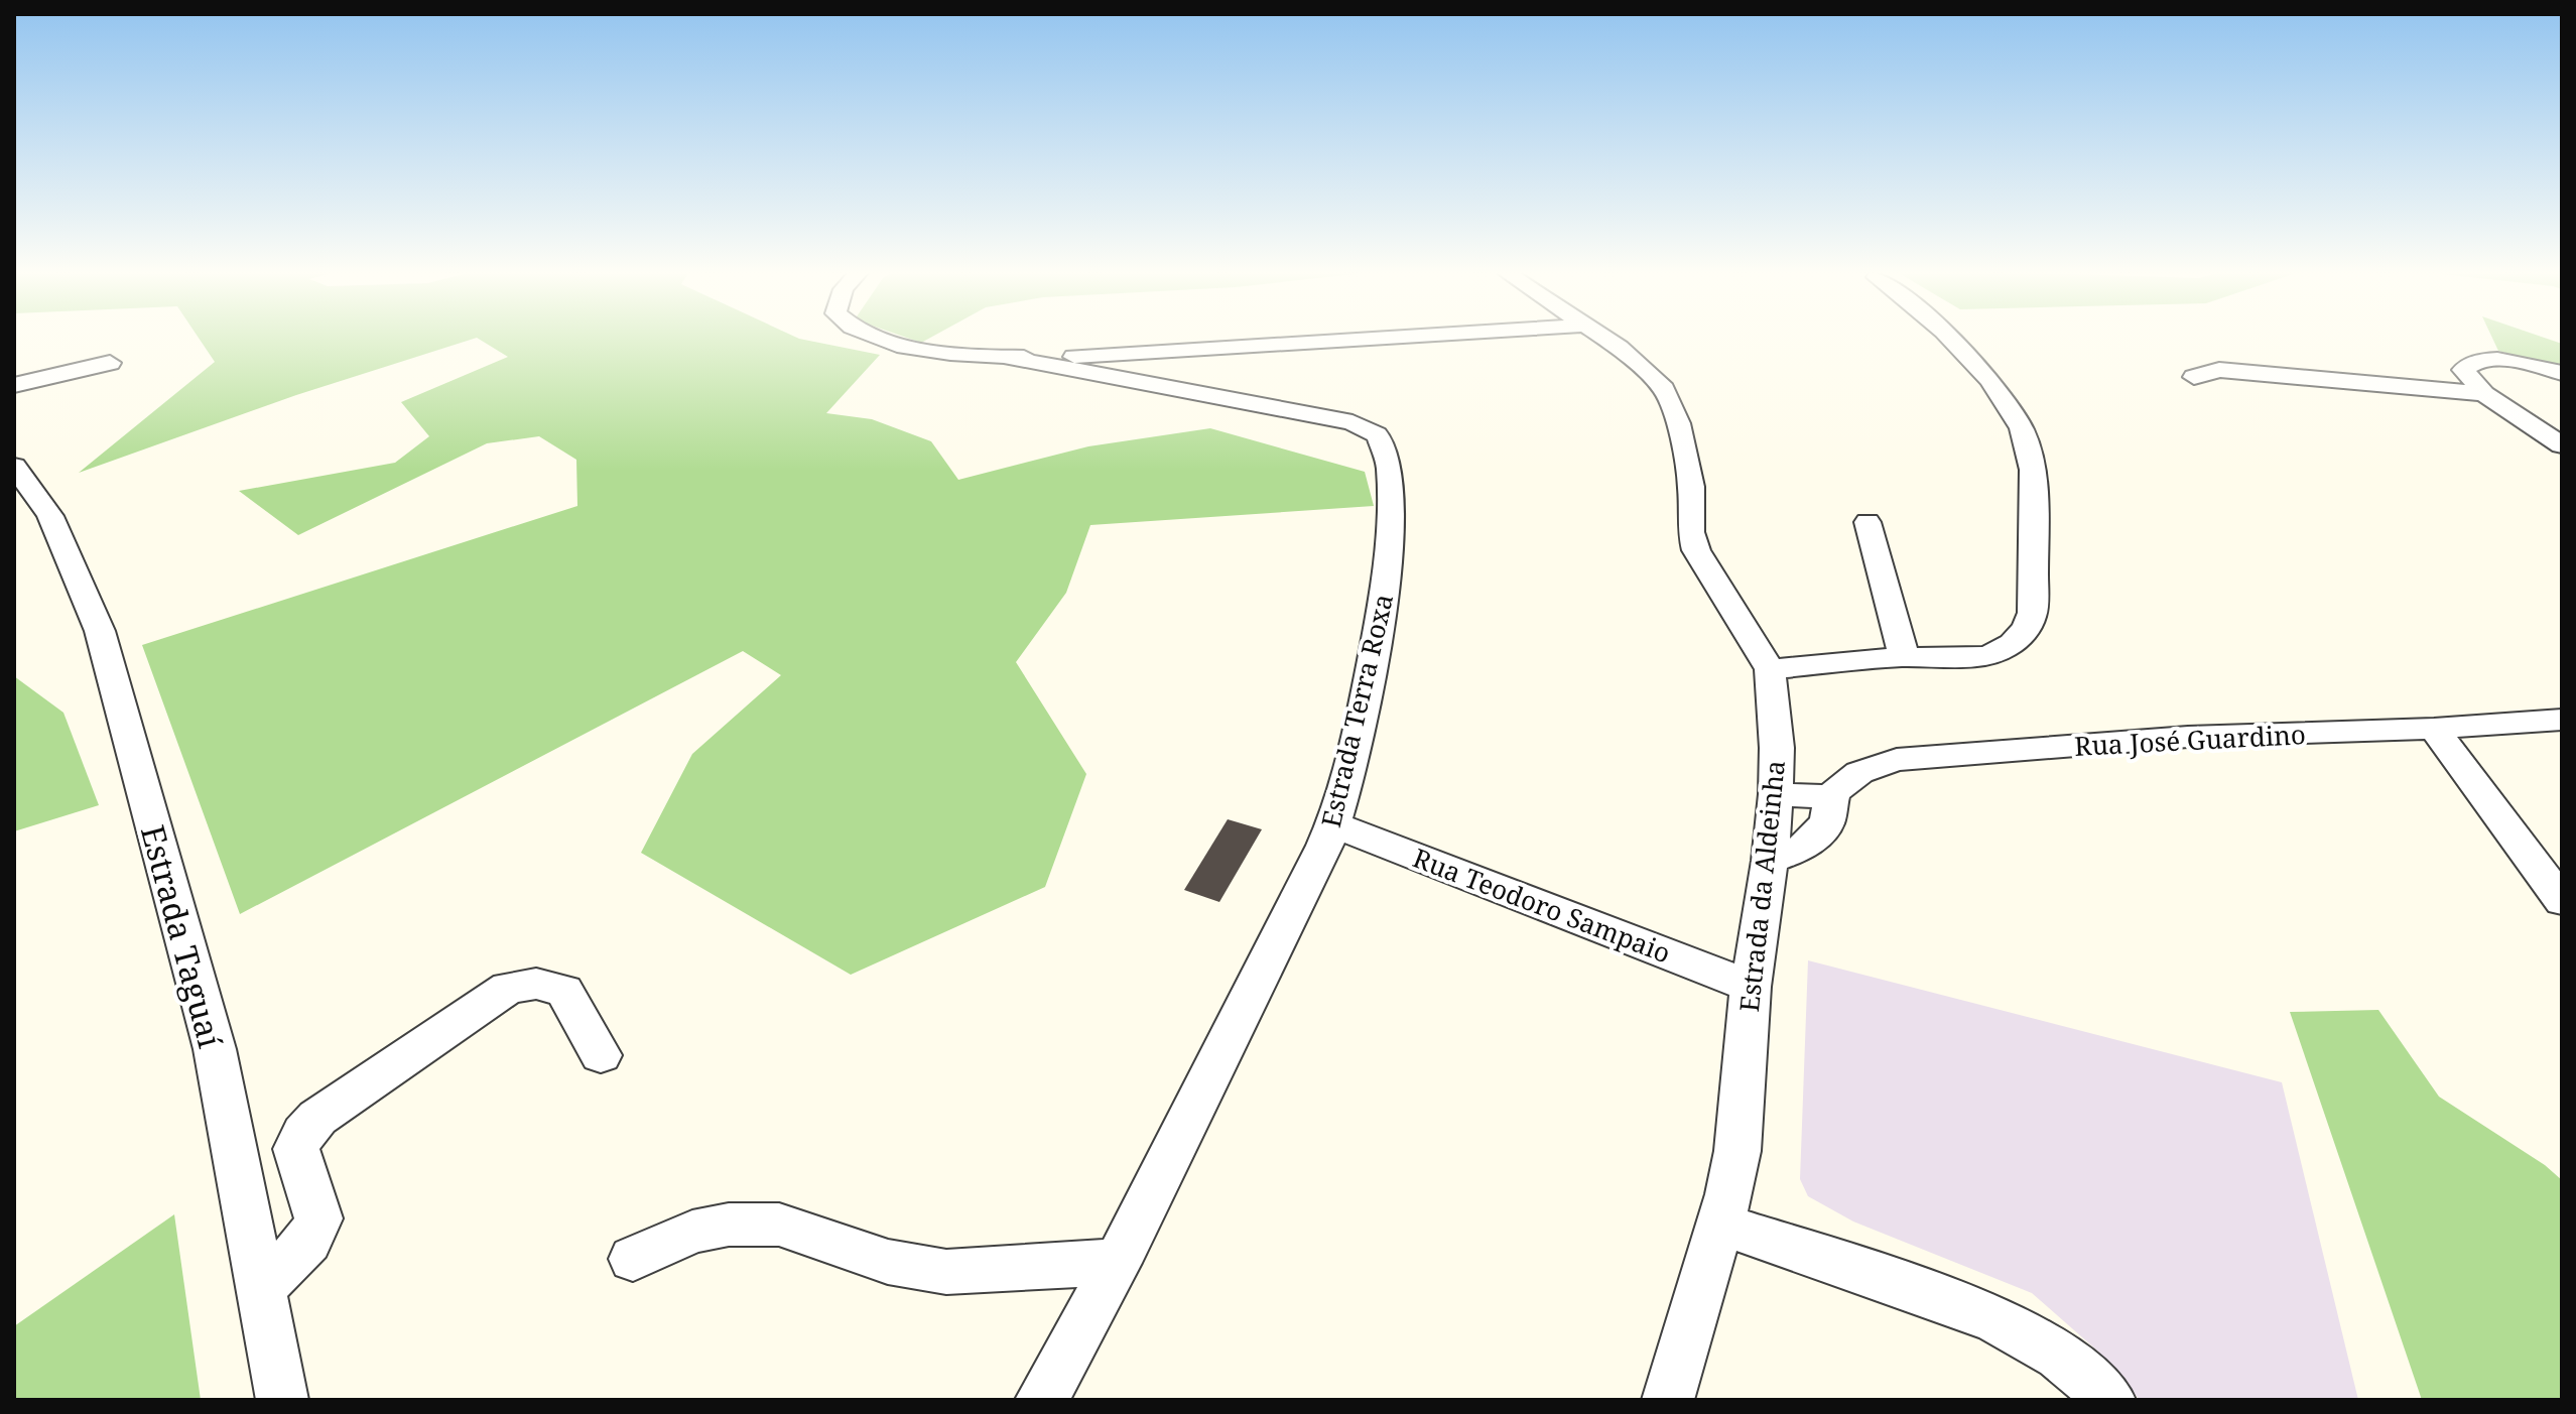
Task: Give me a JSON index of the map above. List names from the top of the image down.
{
  "streets": {
    "street": [
      "Estrada Terra Roxa",
      "Rua José Guardino",
      "Estrada da Aldeinha",
      "Rua Teodoro Sampaio",
      "Estrada Taguaí"
    ]
  },
  "crossings": [
    ["Estrada Terra Roxa", "Rua Teodoro Sampaio"],
    ["Estrada da Aldeinha", "Rua Teodoro Sampaio"]
  ]
}
